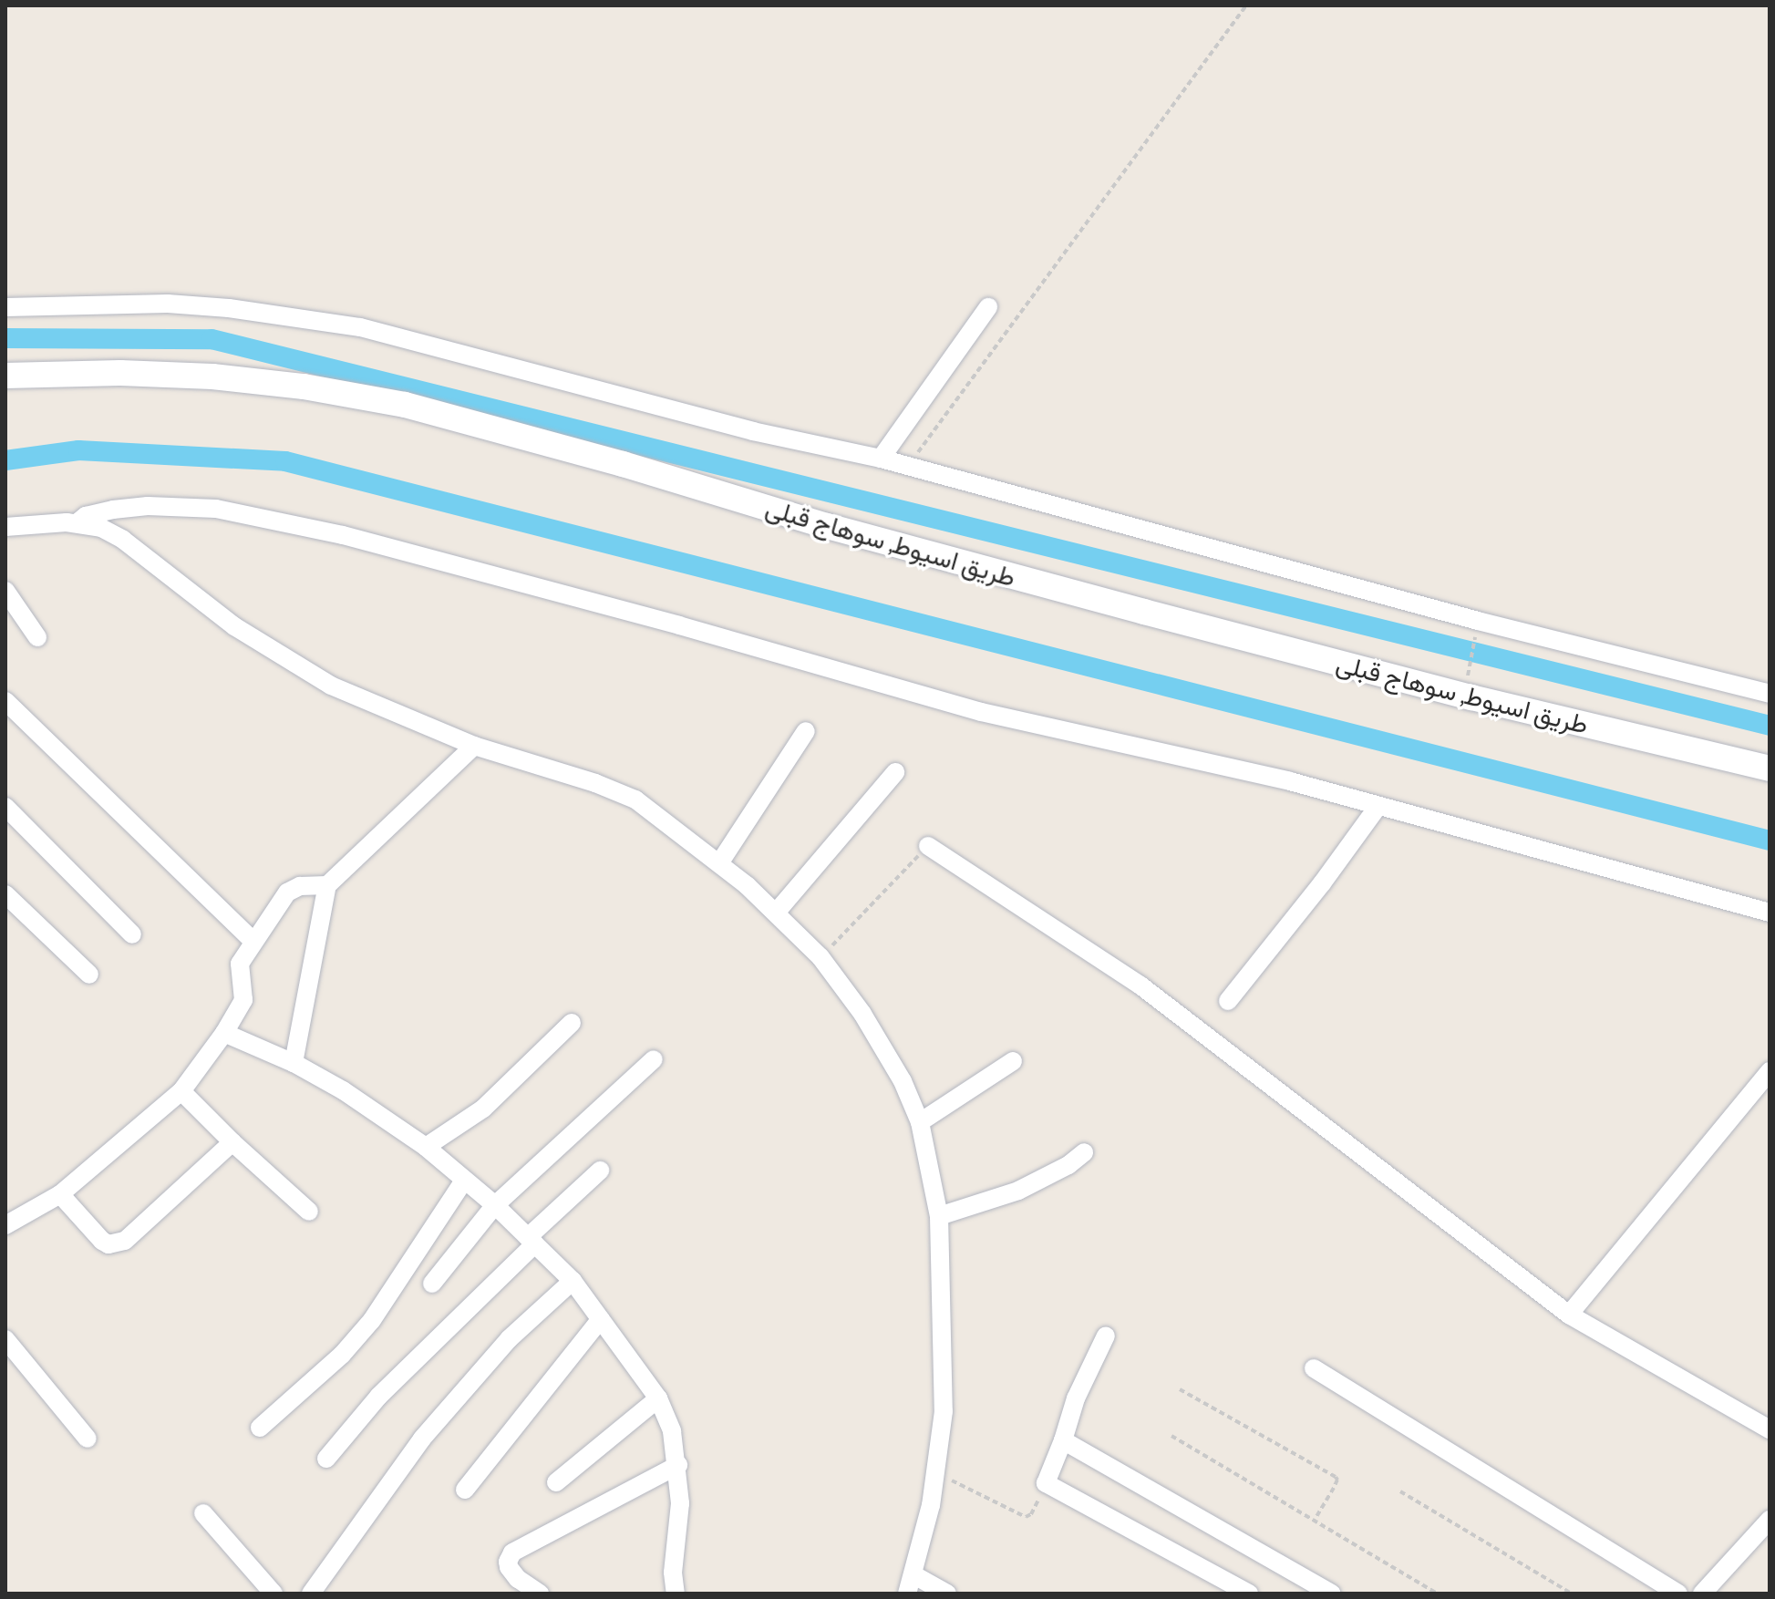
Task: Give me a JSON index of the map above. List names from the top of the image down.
{
  "streets": {
    "main road": ["طريق اسيوط, سوهاج قبلى"]
  }
}
